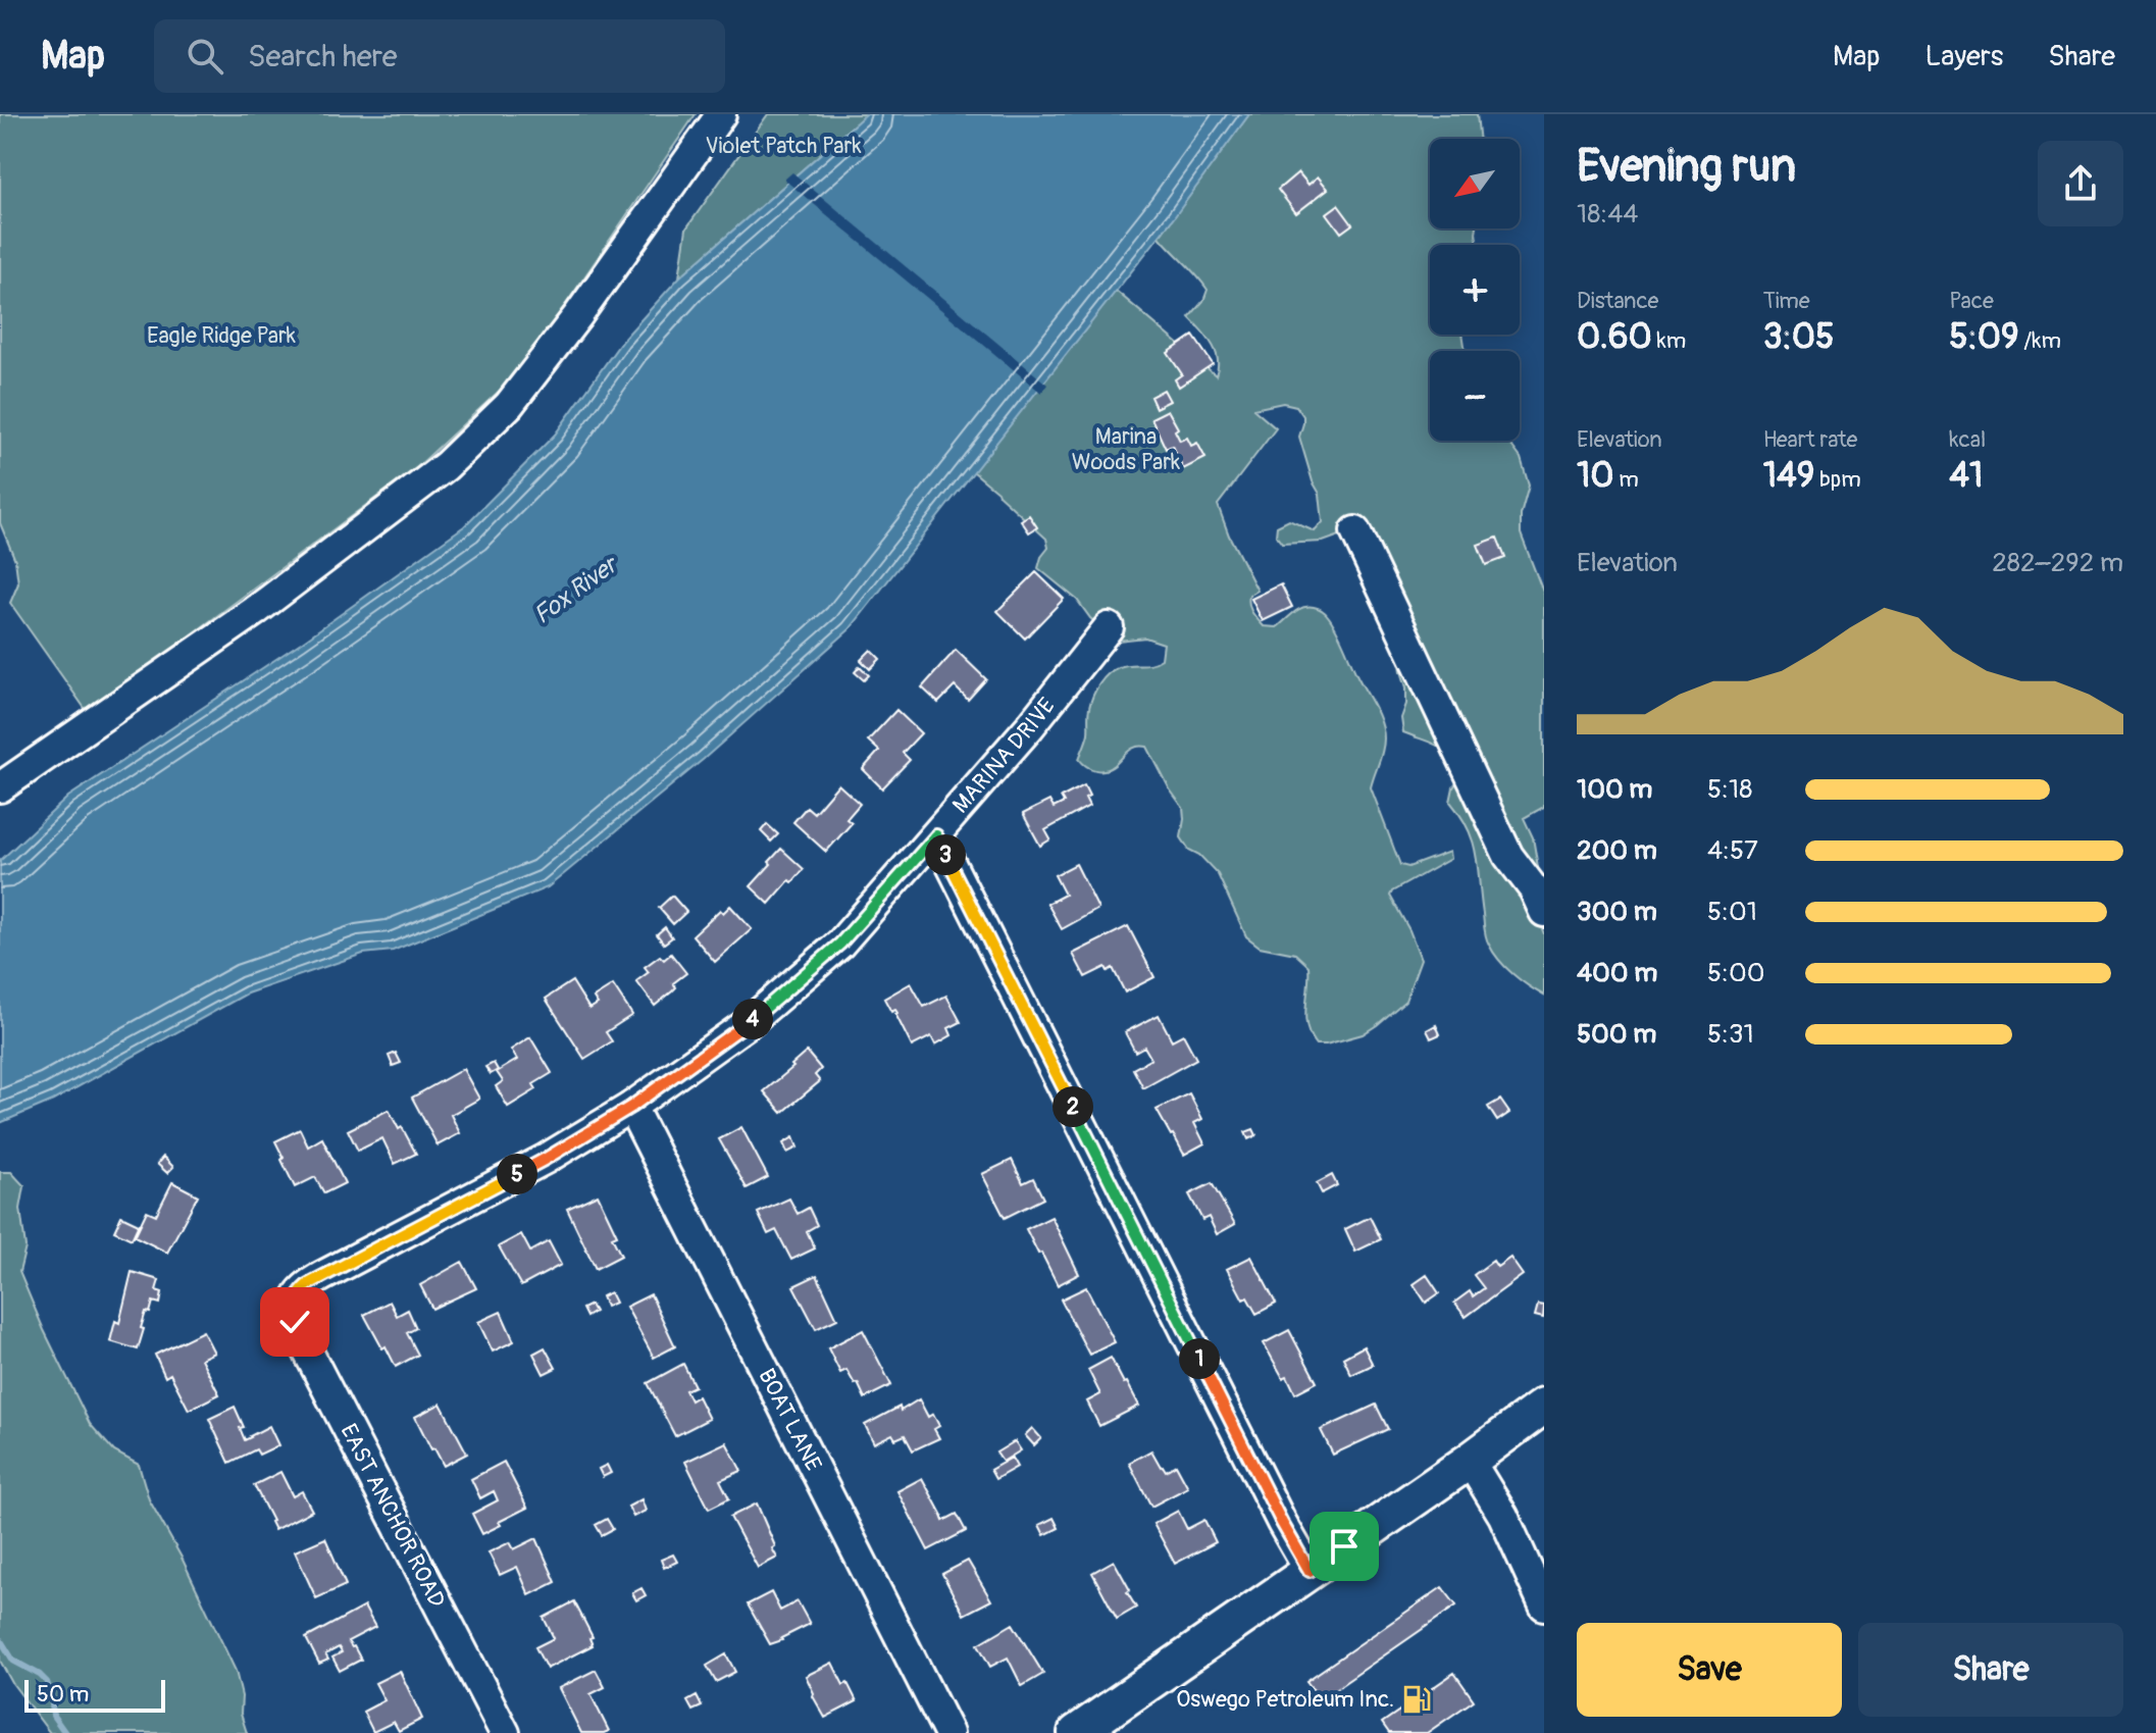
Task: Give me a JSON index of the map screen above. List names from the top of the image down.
{
  "streets": {
    "street": ["MARINA DRIVE", "BOAT LANE", "EAST ANCHOR ROAD"]
  },
  "crossings": [
    ["MARINA DRIVE", "BOAT LANE"],
    ["MARINA DRIVE", "EAST ANCHOR ROAD"]
  ],
  "water": ["Fox River"],
  "parks": ["Violet Patch Park", "Eagle Ridge Park", "Marina Woods Park"],
  "places": {
    "fuel station": ["Oswego Petroleum Inc."]
  },
  "scale_bar": "50 m",
  "north": "bottom left",
  "page": {
    "header": "Map",
    "search": "Search here",
    "nav": ["Map", "Layers", "Share"],
    "heading": ["Evening run", "18:44"],
    "map_buttons": ["+", "−"],
    "stats": [
      ["Distance", "0.60 km"],
      ["Time", "3:05"],
      ["Pace", "5:09 /km"],
      ["Elevation", "10 m"],
      ["Heart rate", "149 bpm"],
      ["kcal", "41"]
    ],
    "chart": ["Elevation", "282–292 m"],
    "list": [
      {
        "name": "100 m",
        "note": "5:18"
      },
      {
        "name": "200 m",
        "note": "4:57"
      },
      {
        "name": "300 m",
        "note": "5:01"
      },
      {
        "name": "400 m",
        "note": "5:00"
      },
      {
        "name": "500 m",
        "note": "5:31"
      }
    ],
    "pins": [
      "3",
      "4",
      "2",
      "5",
      "1"
    ],
    "buttons": ["Save", "Share"],
    "scale": "50 m"
  }
}
